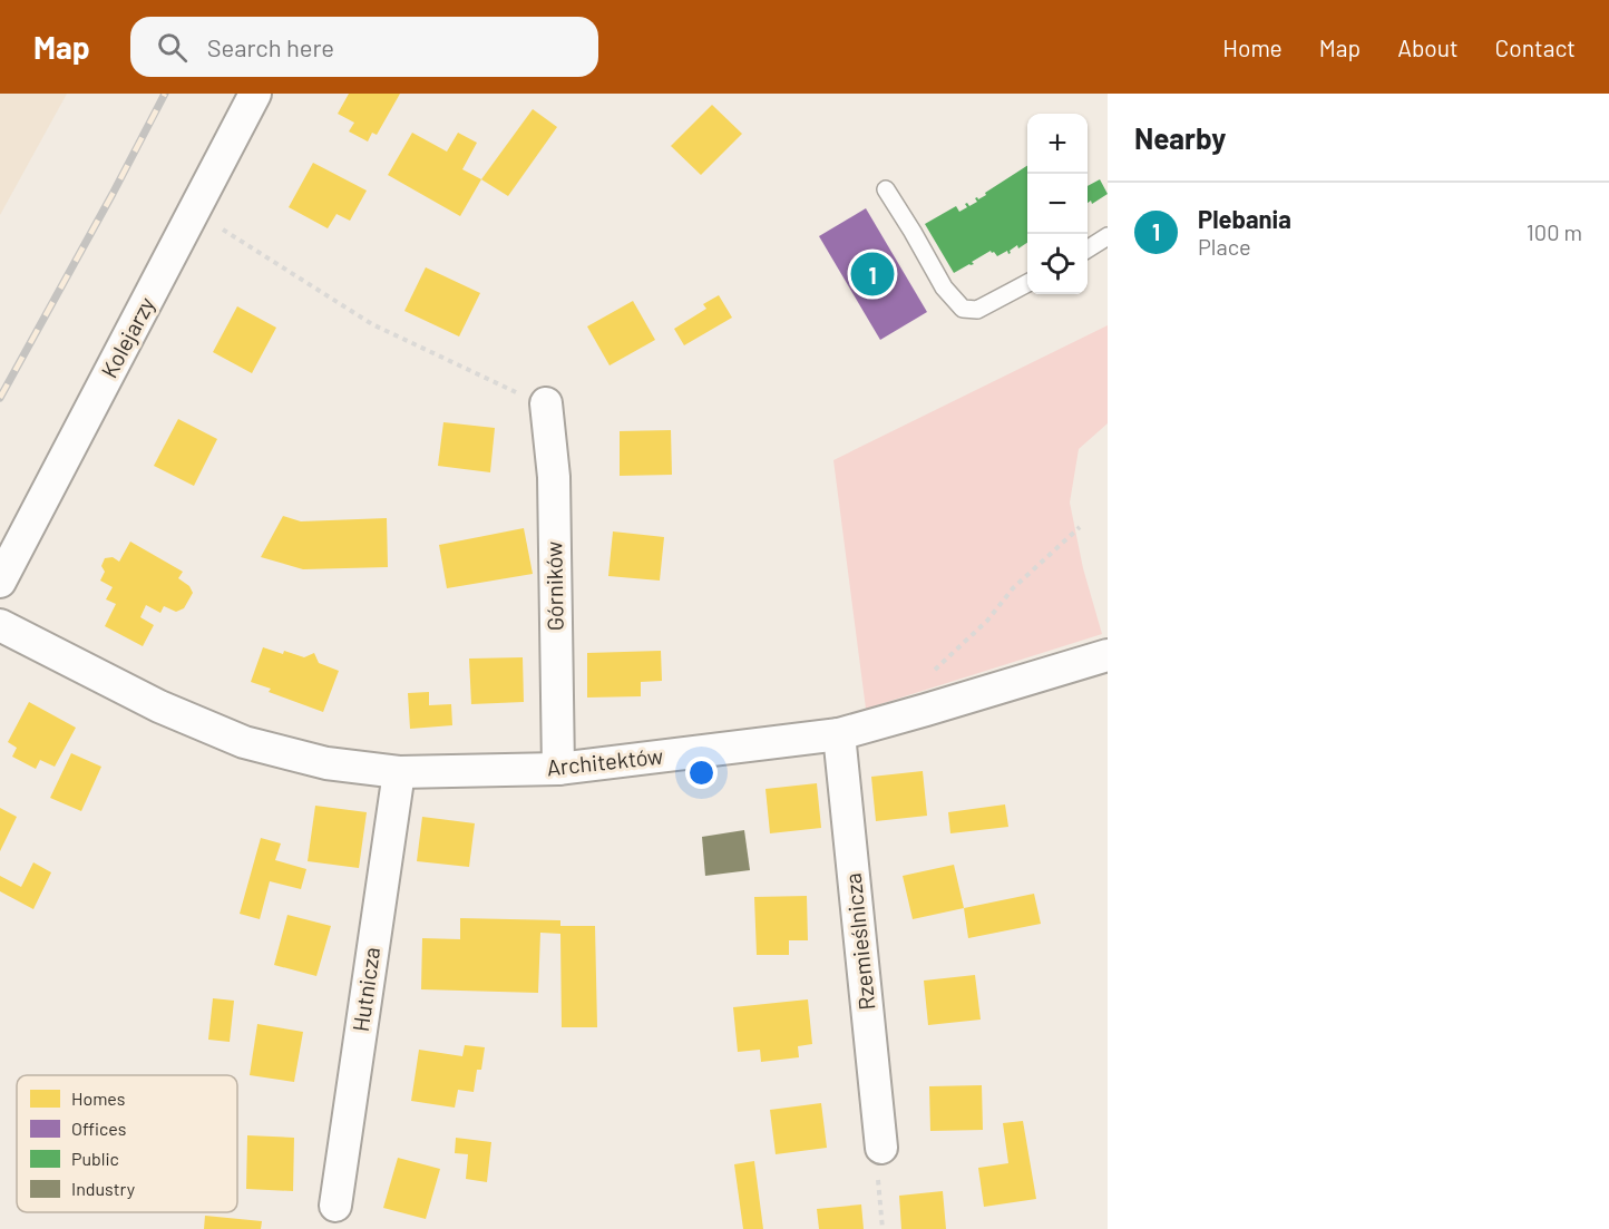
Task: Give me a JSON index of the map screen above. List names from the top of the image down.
{
  "streets": {
    "street": [
      "Kolejarzy",
      "Górników",
      "Architektów",
      "Rzemieślnicza",
      "Hutnicza"
    ]
  },
  "crossings": [
    ["Górników", "Architektów"],
    ["Architektów", "Rzemieślnicza"],
    ["Architektów", "Hutnicza"]
  ],
  "legend": [
    "Homes",
    "Offices",
    "Public",
    "Industry"
  ],
  "page": {
    "header": "Map",
    "search": "Search here",
    "nav": [
      "Home",
      "Map",
      "About",
      "Contact"
    ],
    "heading": "Nearby",
    "map_buttons": ["+", "−"],
    "list": [
      {
        "mark": "1",
        "name": "Plebania",
        "note": "Place",
        "value": "100 m"
      }
    ],
    "pins": "1"
  }
}
